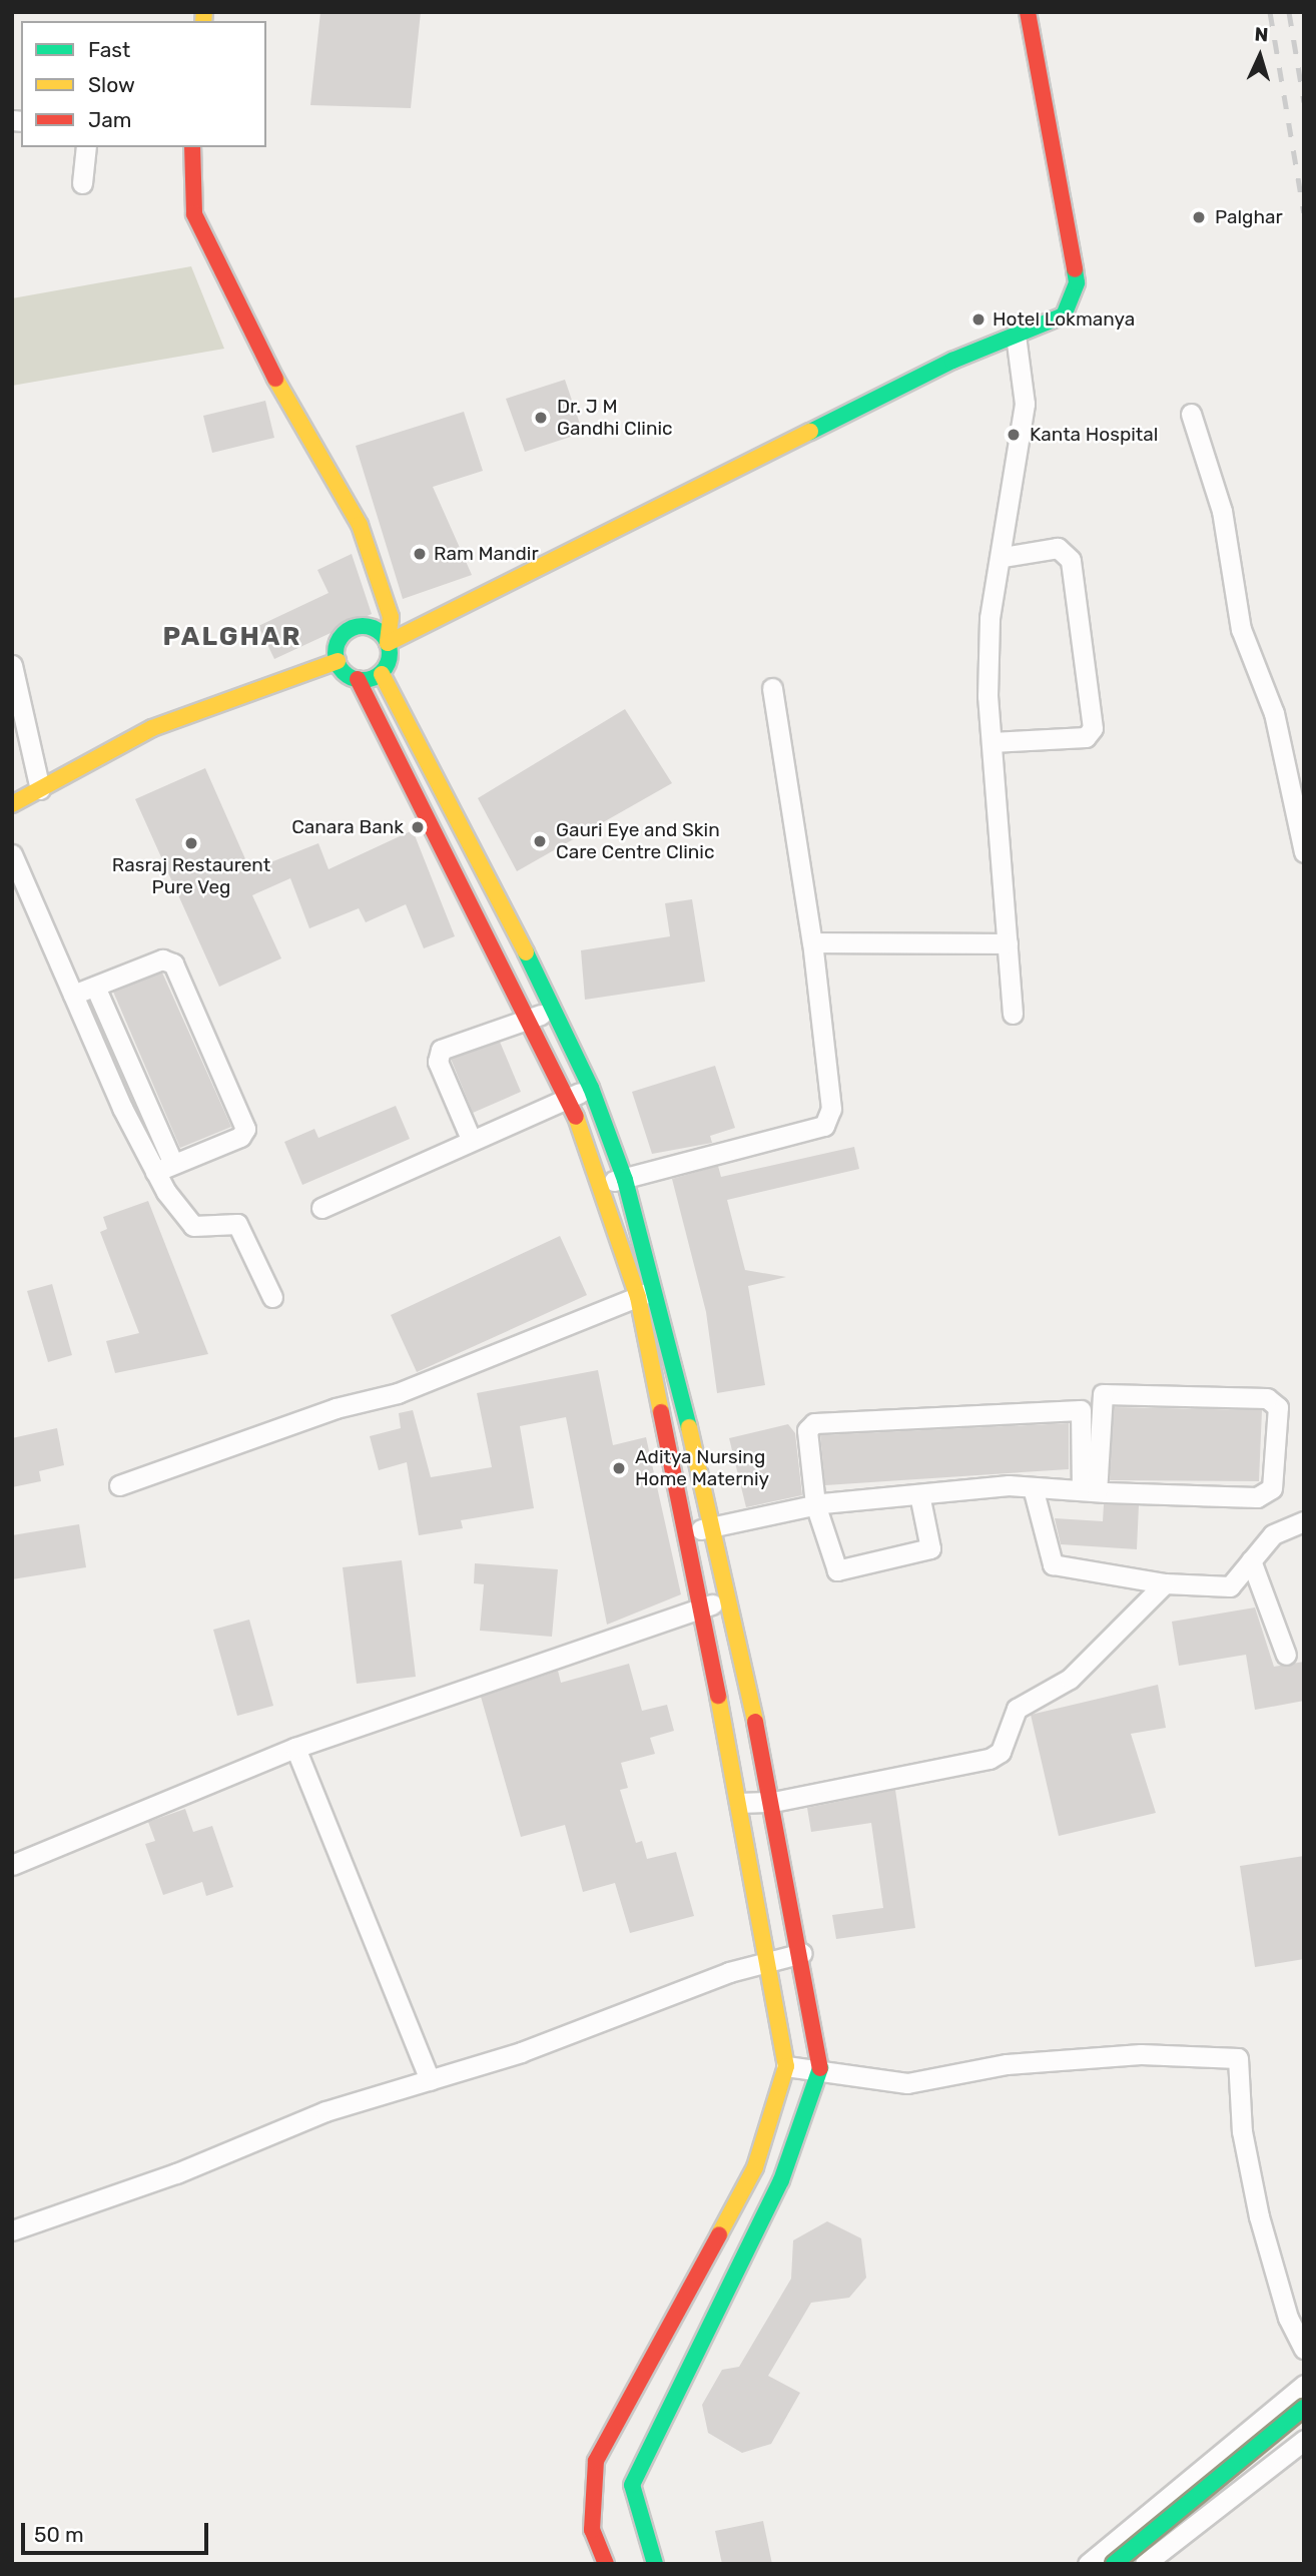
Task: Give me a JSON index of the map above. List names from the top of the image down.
{
  "districts": ["PALGHAR"],
  "places": [
    "Palghar",
    "Hotel Lokmanya",
    "Dr. J M Gandhi Clinic",
    "Kanta Hospital",
    "Ram Mandir",
    "Canara Bank",
    "Gauri Eye and Skin Care Centre Clinic",
    "Rasraj Restaurent Pure Veg",
    "Aditya Nursing Home Materniy"
  ],
  "legend": ["Fast", "Slow", "Jam"],
  "scale_bar": "50 m",
  "north": "top"
}
